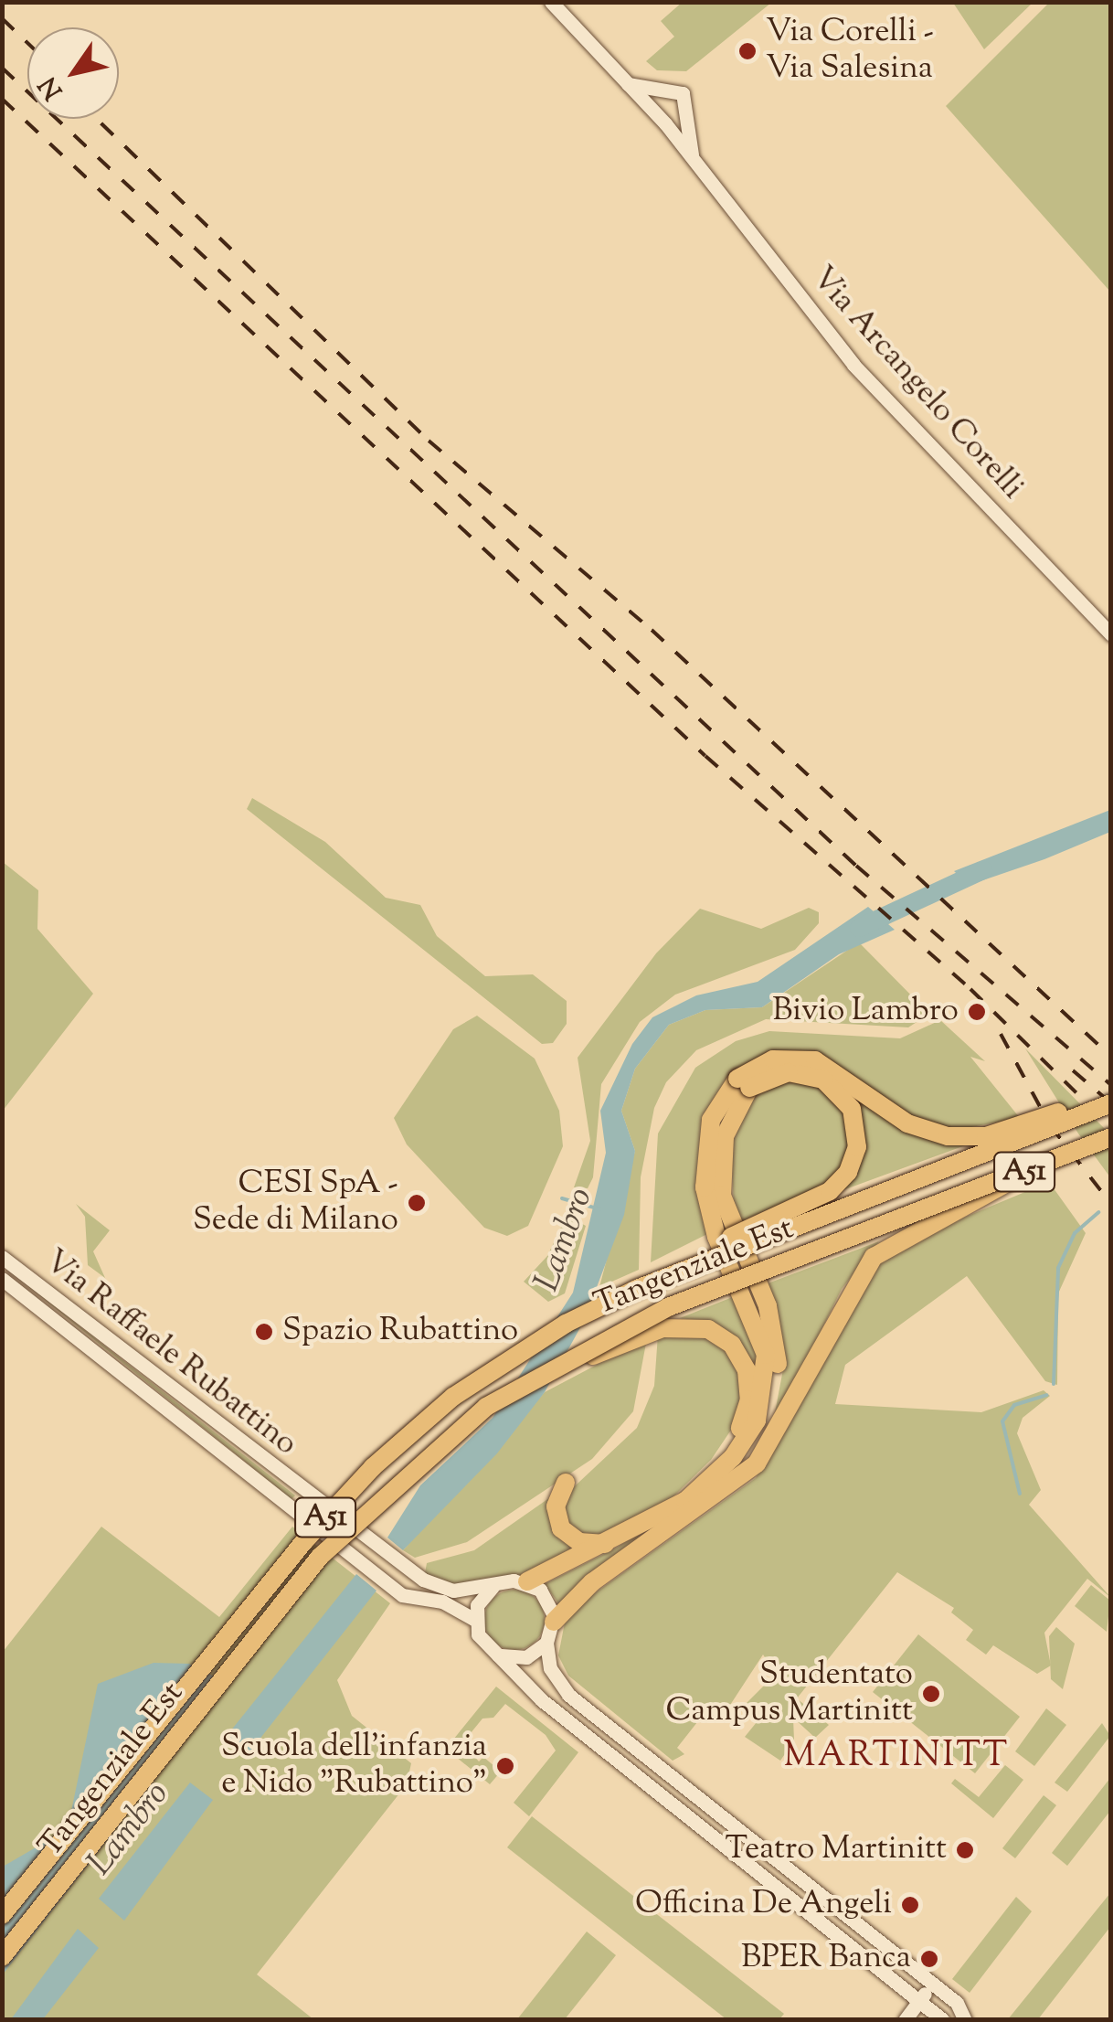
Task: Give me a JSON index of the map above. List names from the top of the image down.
{
  "streets": {
    "highway": ["A51", "Tangenziale Est"],
    "street": ["Via Arcangelo Corelli", "Via Raffaele Rubattino"]
  },
  "districts": ["MARTINITT"],
  "water": ["Lambro"],
  "places": [
    "Via Corelli - Via Salesina",
    "Bivio Lambro",
    "CESI SpA - Sede di Milano",
    "Spazio Rubattino",
    "Studentato Campus Martinitt",
    "Scuola dell'infanzia e Nido \"Rubattino\"",
    "Teatro Martinitt",
    "Officina De Angeli",
    "BPER Banca"
  ],
  "north": "bottom left"
}
